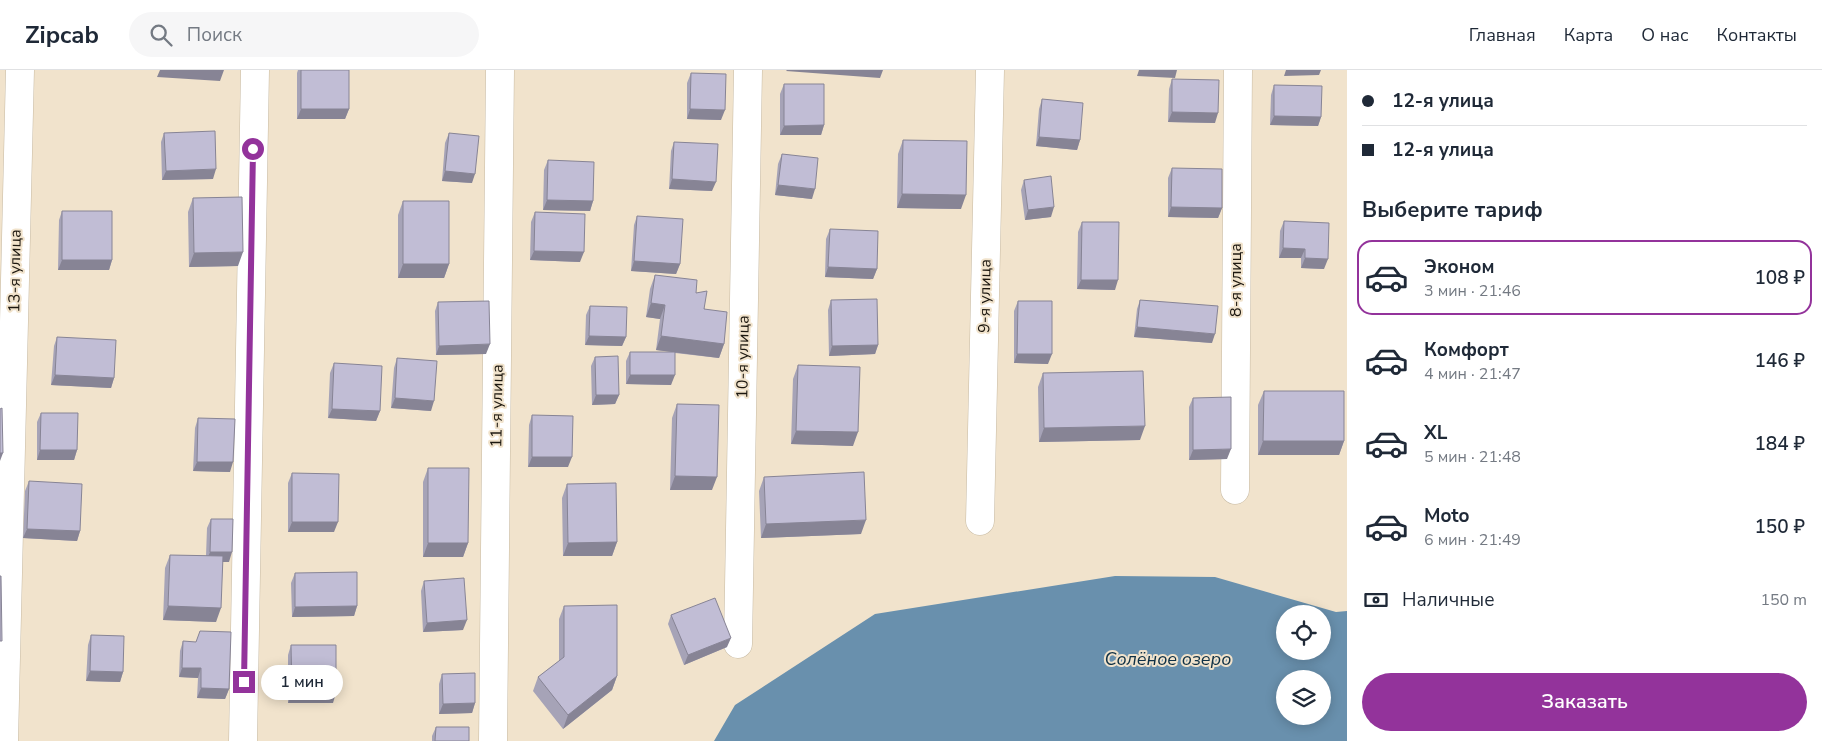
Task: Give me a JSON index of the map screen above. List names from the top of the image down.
{
  "streets": {
    "street": [
      "13-я улица",
      "8-я улица",
      "9-я улица",
      "10-я улица",
      "11-я улица"
    ]
  },
  "water": ["Солёное озеро"],
  "page": {
    "header": "Zipcab",
    "search": "Поиск",
    "nav": [
      "Главная",
      "Карта",
      "О нас",
      "Контакты"
    ],
    "banner": ["12-я улица", "12-я улица"],
    "heading": "Выберите тариф",
    "list": [
      {
        "name": "Эконом",
        "note": "3 мин · 21:46",
        "value": "108 ₽"
      },
      {
        "name": "Комфорт",
        "note": "4 мин · 21:47",
        "value": "146 ₽"
      },
      {
        "name": "XL",
        "note": "5 мин · 21:48",
        "value": "184 ₽"
      },
      {
        "name": "Moto",
        "note": "6 мин · 21:49",
        "value": "150 ₽"
      }
    ],
    "pay": ["Наличные", "150 m"],
    "buttons": "Заказать",
    "bubble": "1 мин"
  }
}
